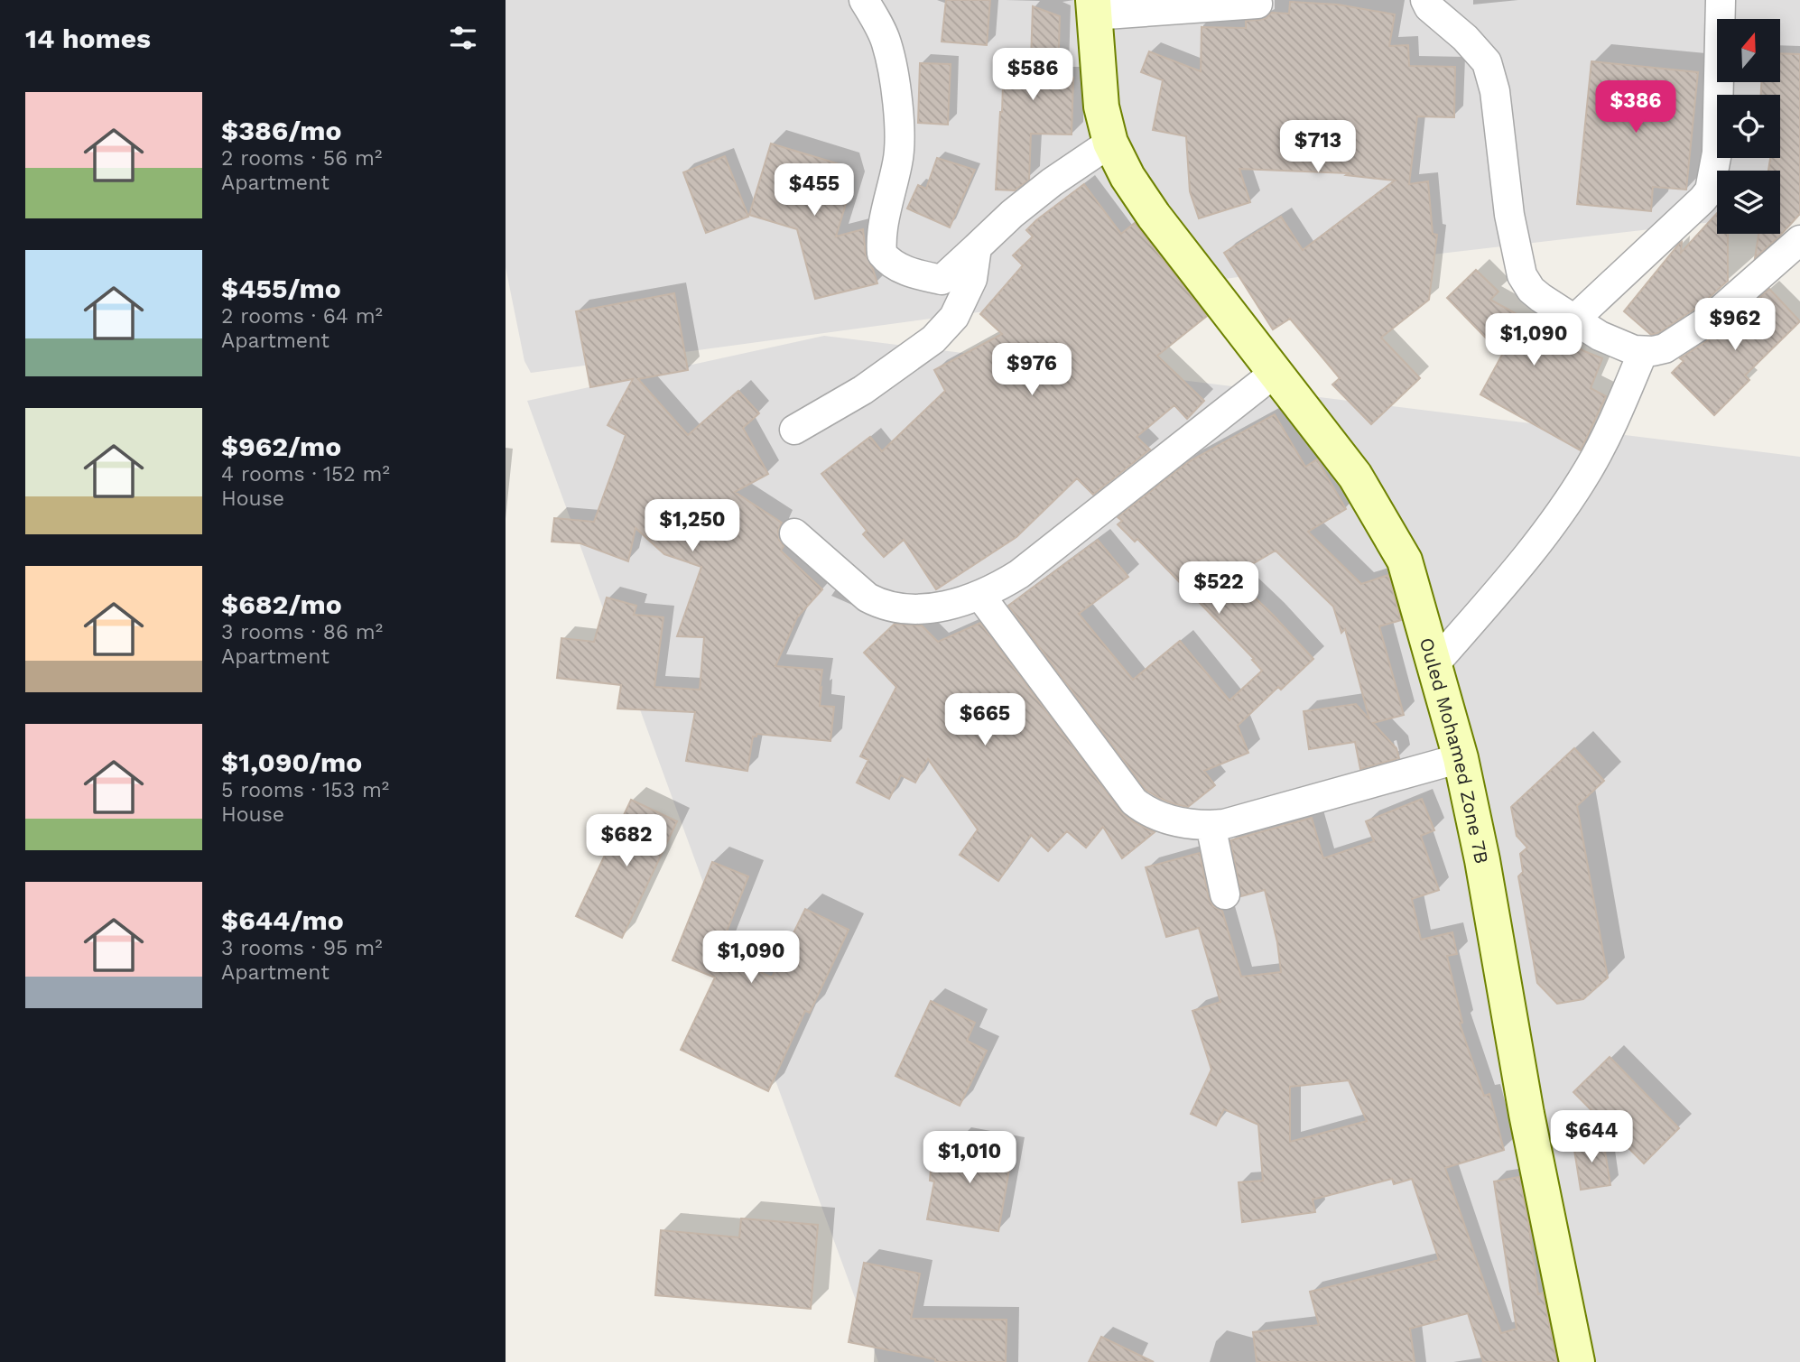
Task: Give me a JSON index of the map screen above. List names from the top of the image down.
{
  "streets": {
    "main road": ["Ouled Mohamed Zone 7B"]
  },
  "north": "top",
  "page": {
    "heading": "14 homes",
    "price": [
      "$586",
      "$386",
      "$713",
      "$455",
      "$962",
      "$1,090",
      "$976",
      "$1,250",
      "$522",
      "$665",
      "$682",
      "$1,090",
      "$644",
      "$1,010"
    ],
    "list": [
      {
        "name": "$386/mo",
        "note": "2 rooms · 56 m² · Apartment"
      },
      {
        "name": "$455/mo",
        "note": "2 rooms · 64 m² · Apartment"
      },
      {
        "name": "$962/mo",
        "note": "4 rooms · 152 m² · House"
      },
      {
        "name": "$682/mo",
        "note": "3 rooms · 86 m² · Apartment"
      },
      {
        "name": "$1,090/mo",
        "note": "5 rooms · 153 m² · House"
      },
      {
        "name": "$644/mo",
        "note": "3 rooms · 95 m² · Apartment"
      }
    ]
  }
}
